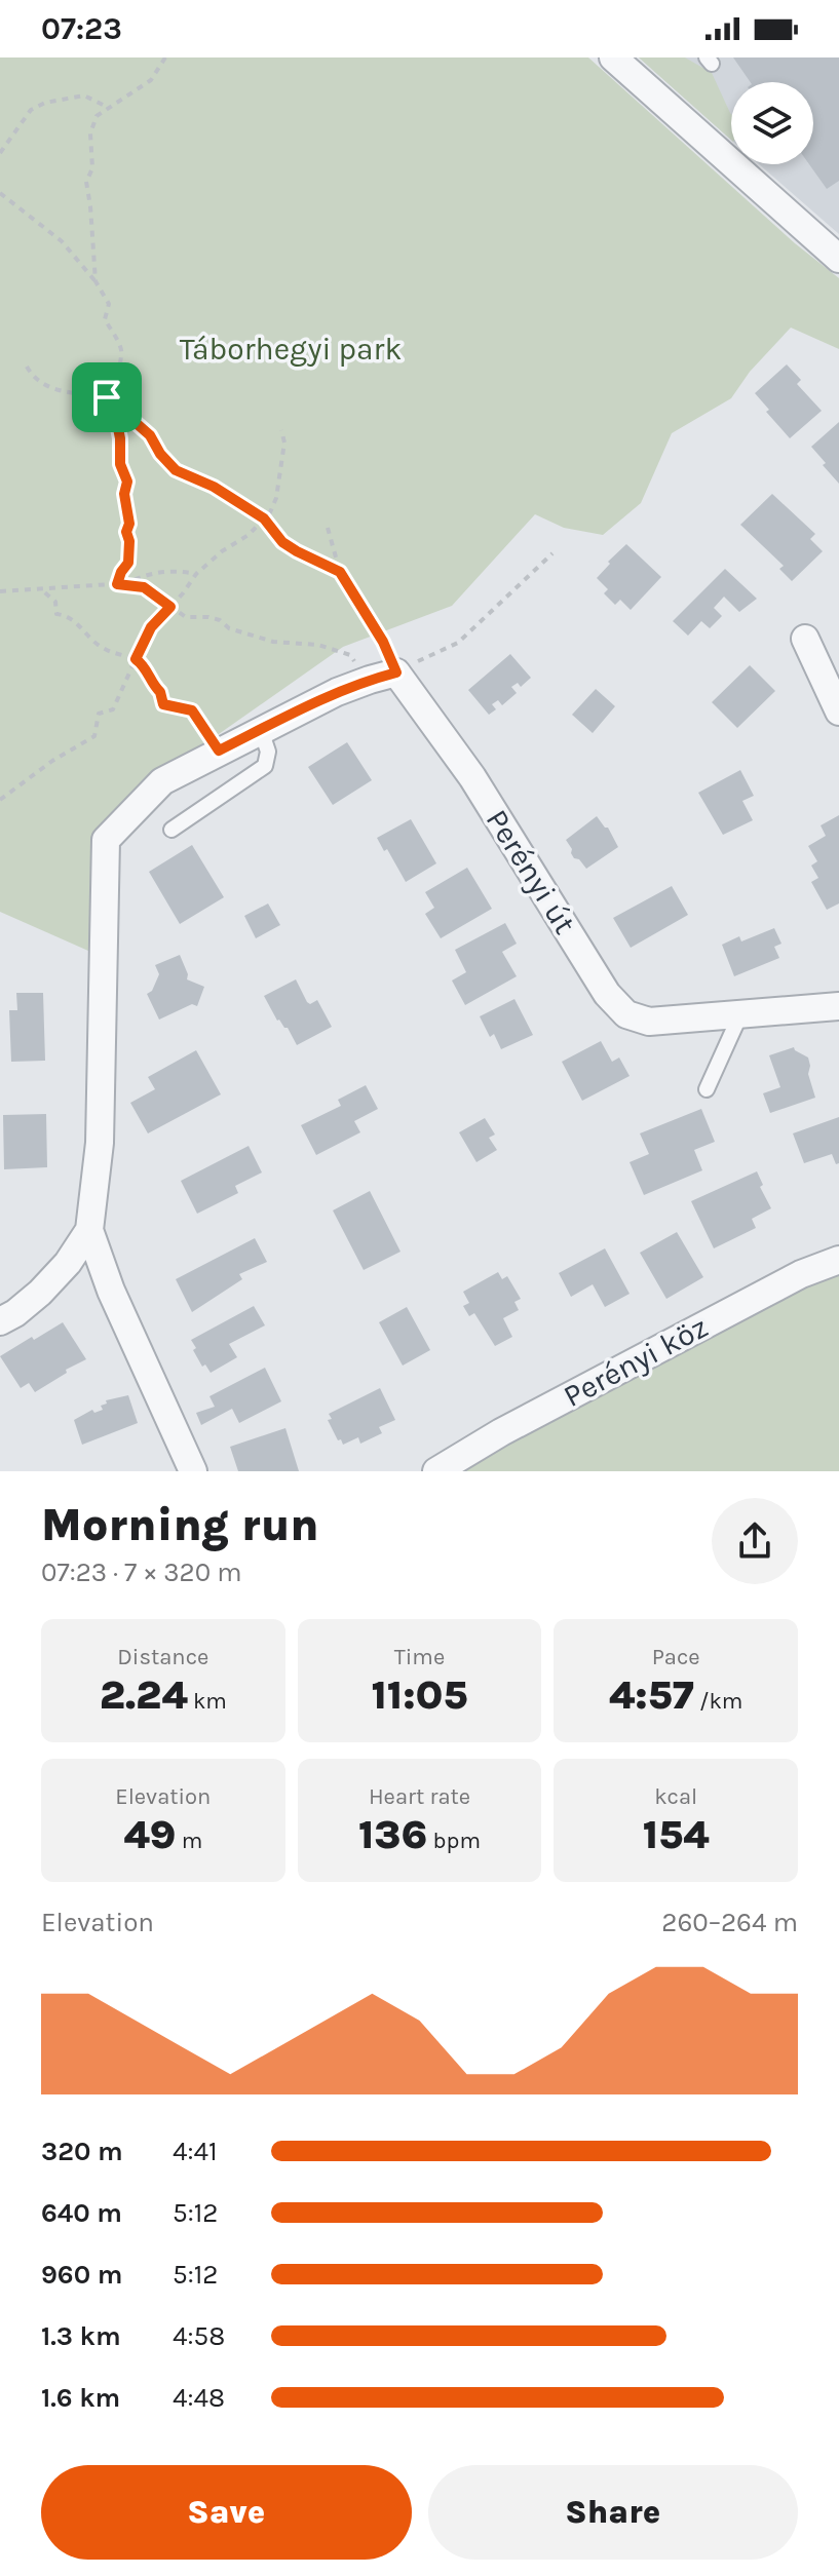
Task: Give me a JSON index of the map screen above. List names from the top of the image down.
{
  "streets": {
    "street": ["Perényi út", "Perényi köz"]
  },
  "parks": ["Táborhegyi park"],
  "page": {
    "status": "07:23",
    "heading": ["Morning run", "07:23 · 7 × 320 m"],
    "stats": [
      ["Distance", "2.24 km"],
      ["Time", "11:05"],
      ["Pace", "4:57 /km"],
      ["Elevation", "49 m"],
      ["Heart rate", "136 bpm"],
      ["kcal", "154"]
    ],
    "chart": ["Elevation", "260–264 m"],
    "list": [
      {
        "name": "320 m",
        "note": "4:41"
      },
      {
        "name": "640 m",
        "note": "5:12"
      },
      {
        "name": "960 m",
        "note": "5:12"
      },
      {
        "name": "1.3 km",
        "note": "4:58"
      },
      {
        "name": "1.6 km",
        "note": "4:48"
      }
    ],
    "buttons": ["Save", "Share"]
  }
}
